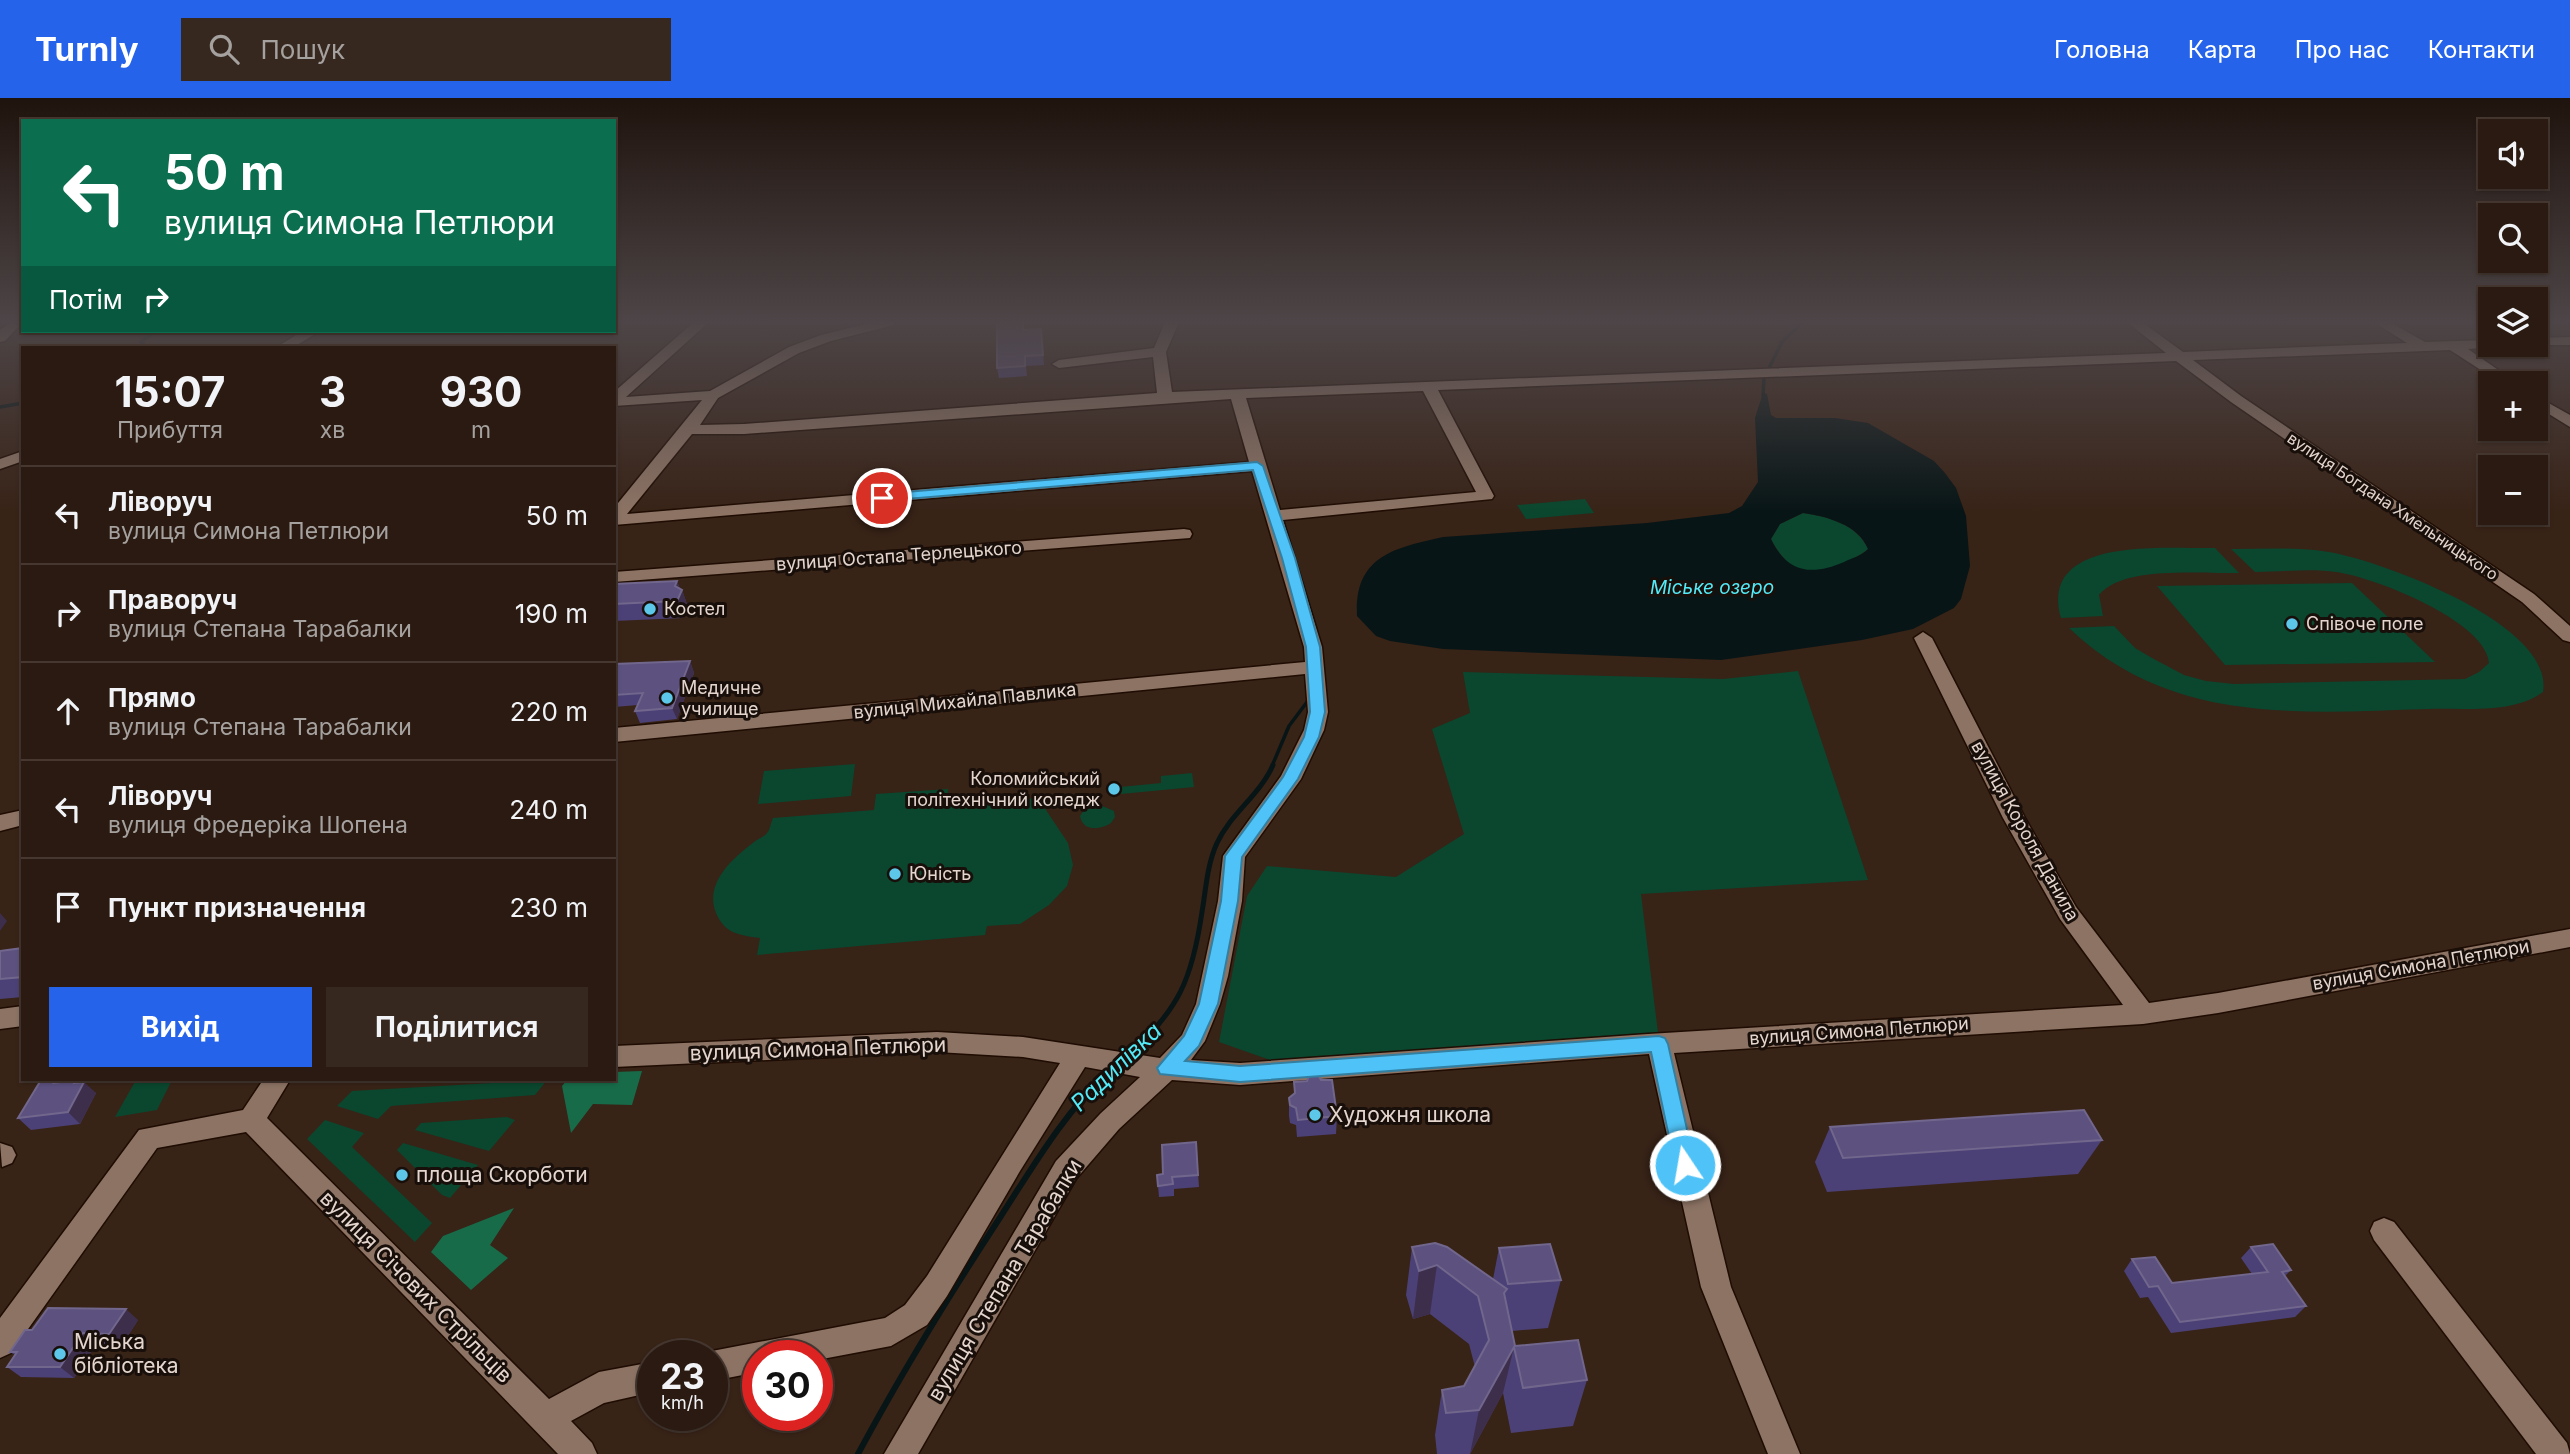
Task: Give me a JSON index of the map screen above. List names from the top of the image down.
{
  "streets": {
    "street": [
      "вулиця Богдана Хмельницького",
      "вулиця Остапа Терлецького",
      "вулиця Михайла Павлика",
      "вулиця Короля Данила",
      "вулиця Симона Петлюри",
      "вулиця Степана Тарабалки",
      "вулиця Січових Стрільців"
    ]
  },
  "crossings": [
    ["вулиця Михайла Павлика", "вулиця Степана Тарабалки"],
    ["вулиця Короля Данила", "вулиця Симона Петлюри"],
    ["вулиця Симона Петлюри", "вулиця Степана Тарабалки"]
  ],
  "water": ["Міське озеро", "Радилівка"],
  "places": [
    "Костел",
    "Співоче поле",
    "Медичне училище",
    "Коломийський політехнічний коледж",
    "Юність",
    "Художня школа",
    "площа Скорботи",
    "Міська бібліотека"
  ],
  "page": {
    "header": "Turnly",
    "search": "Пошук",
    "nav": [
      "Головна",
      "Карта",
      "Про нас",
      "Контакти"
    ],
    "map_buttons": ["+", "−"],
    "turn": ["50 m", "вулиця Симона Петлюри"],
    "then": "Потім",
    "eta": [
      "15:07",
      "Прибуття",
      "3",
      "хв",
      "930",
      "m"
    ],
    "list": [
      {
        "name": "Ліворуч",
        "note": "вулиця Симона Петлюри",
        "value": "50 m"
      },
      {
        "name": "Праворуч",
        "note": "вулиця Степана Тарабалки",
        "value": "190 m"
      },
      {
        "name": "Прямо",
        "note": "вулиця Степана Тарабалки",
        "value": "220 m"
      },
      {
        "name": "Ліворуч",
        "note": "вулиця Фредеріка Шопена",
        "value": "240 m"
      },
      {
        "name": "Пункт призначення",
        "value": "230 m"
      }
    ],
    "buttons": ["Вихід", "Поділитися"],
    "speed": "23 km/h",
    "limit": "30"
  }
}
